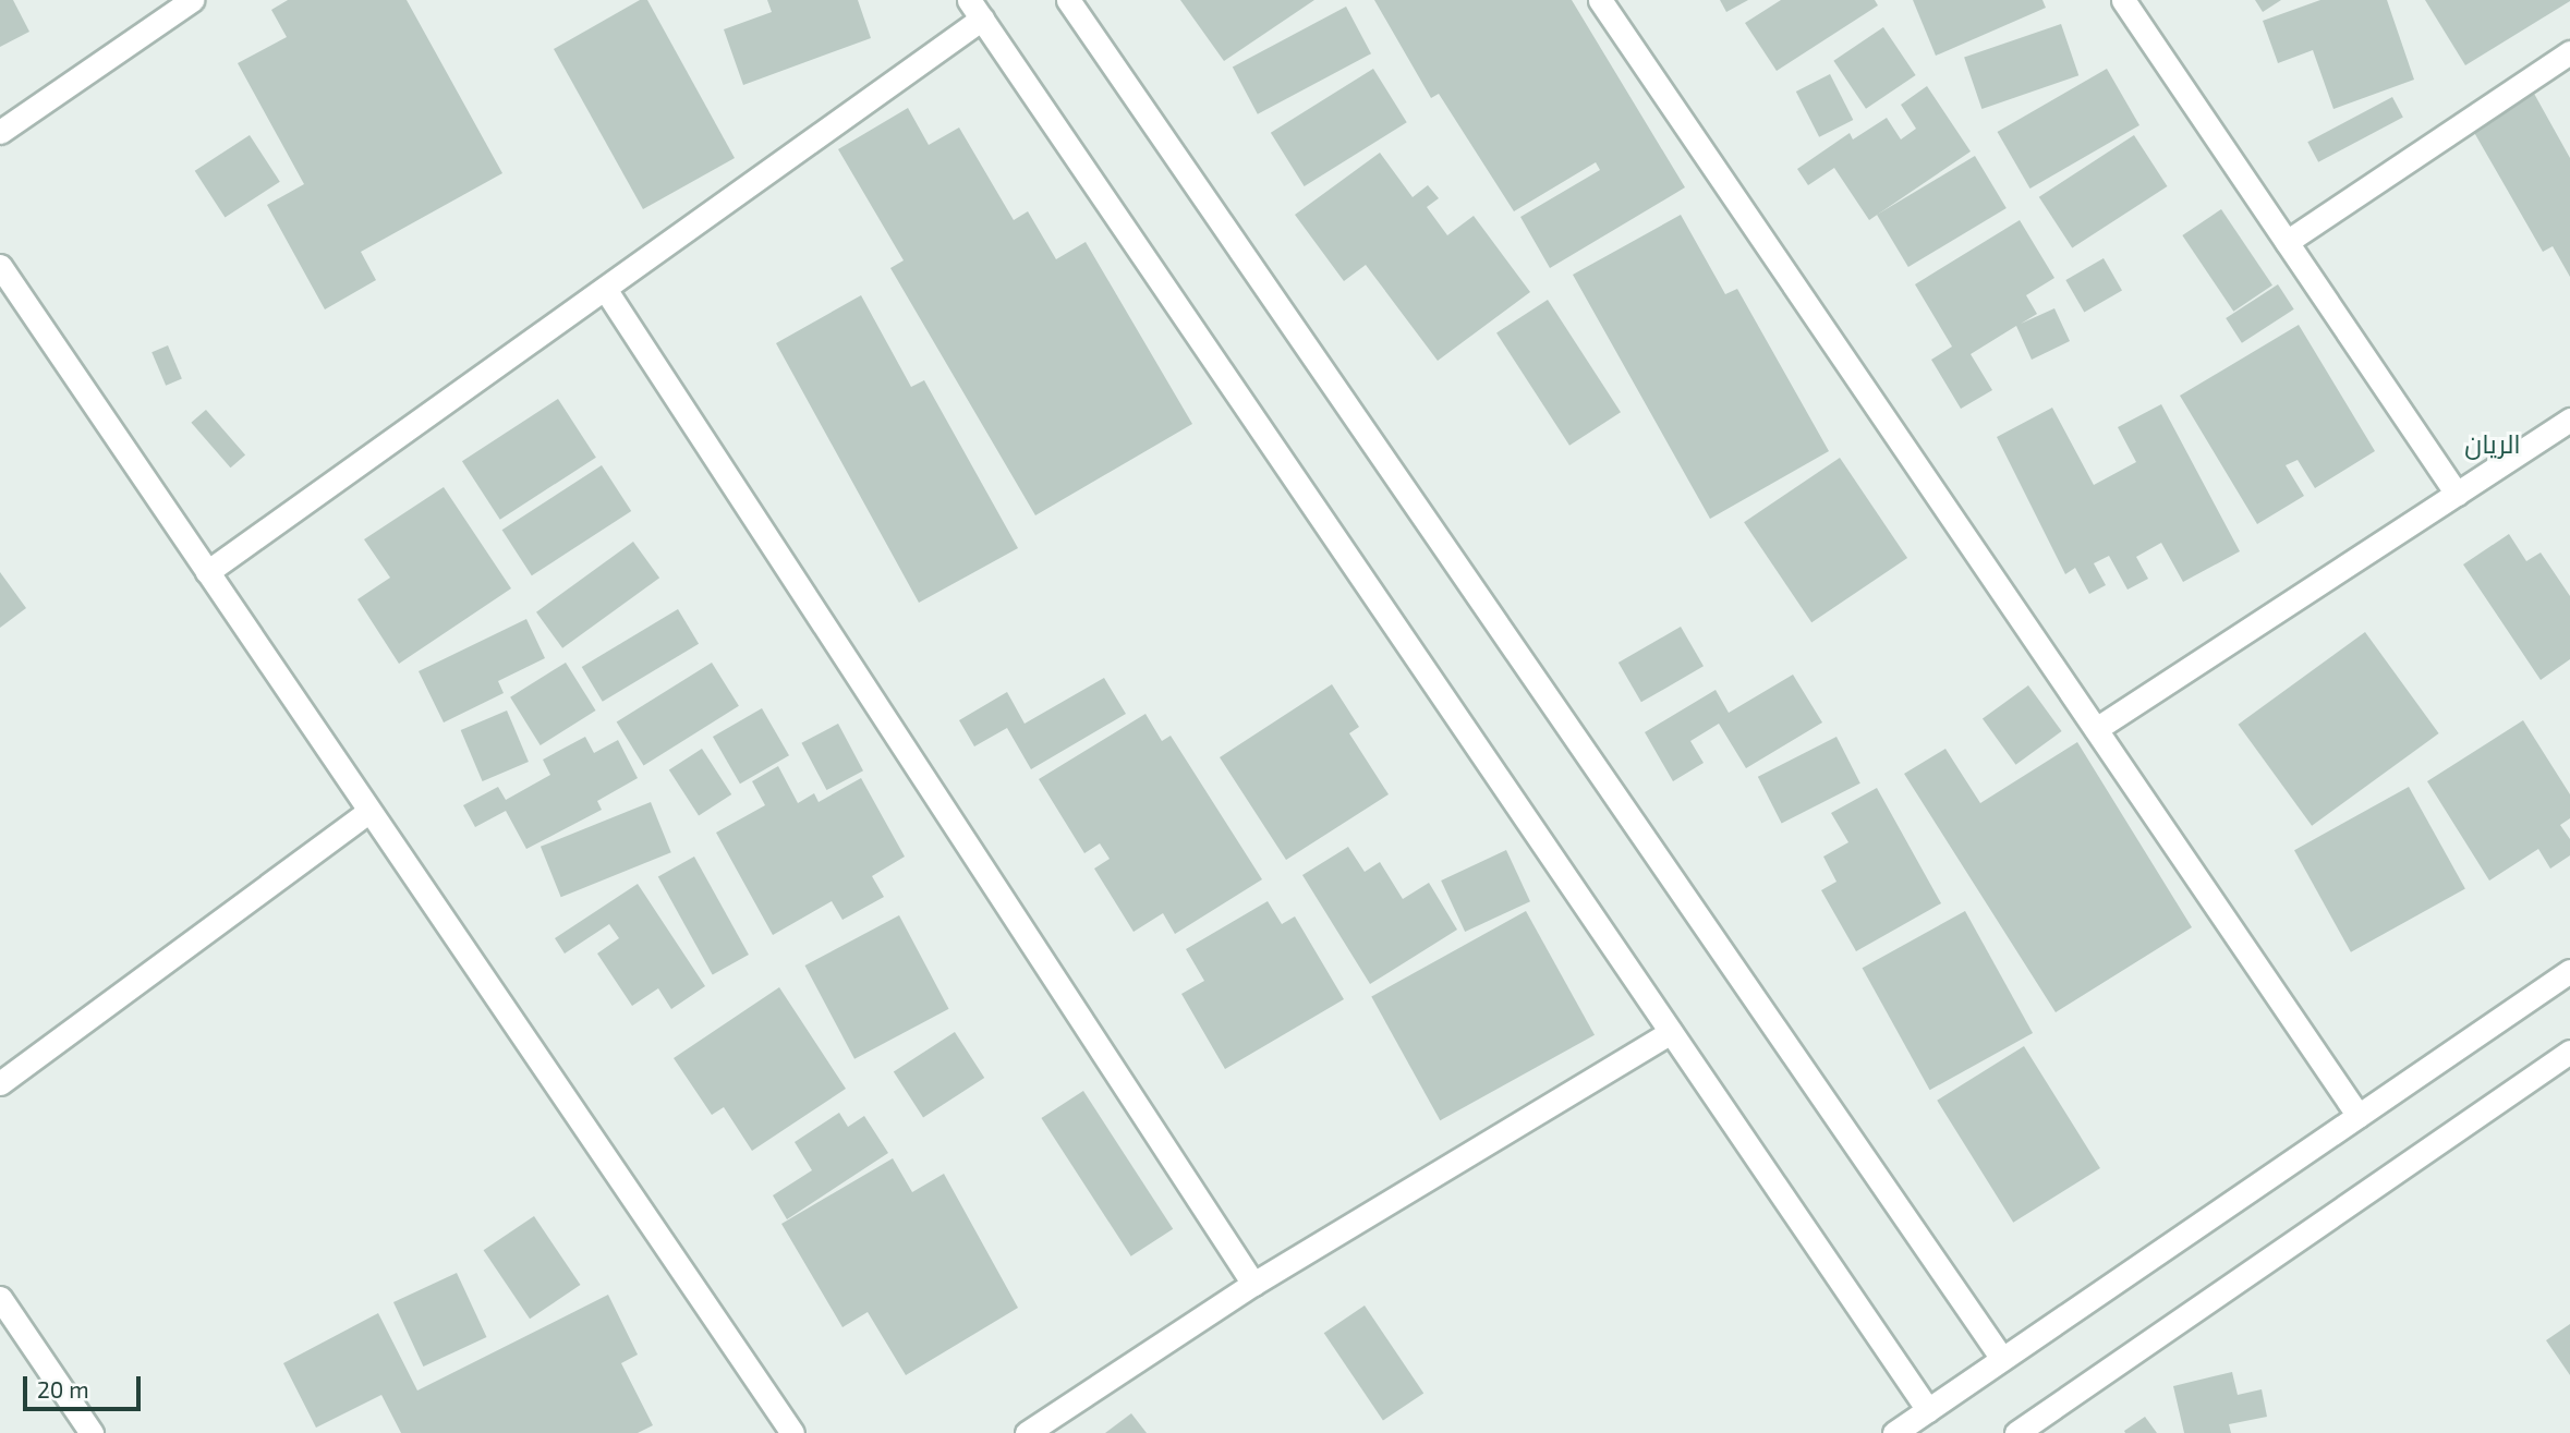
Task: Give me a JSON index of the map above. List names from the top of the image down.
{
  "districts": ["الريان"],
  "scale_bar": "20 m"
}
